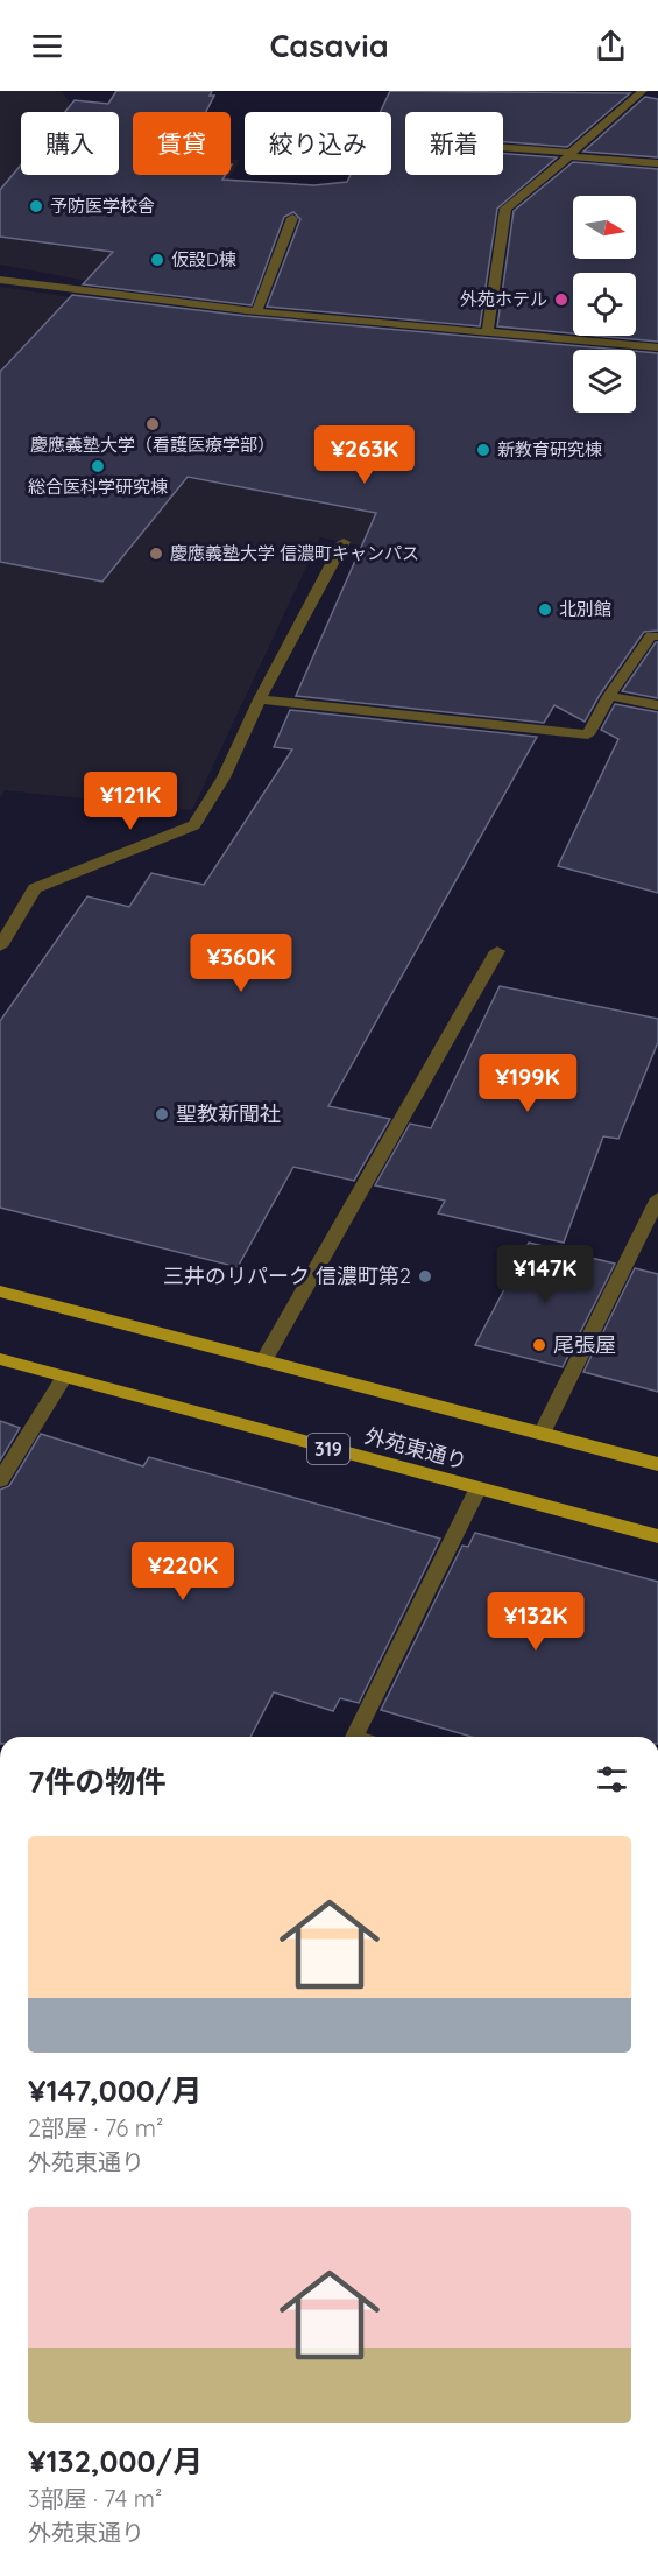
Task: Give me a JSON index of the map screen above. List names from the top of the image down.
{
  "streets": {
    "main road": ["319", "外苑東通り"]
  },
  "places": [
    "予防医学校舎",
    "仮設D棟",
    "外苑ホテル",
    "慶應義塾大学（看護医療学部）",
    "新教育研究棟",
    "総合医科学研究棟",
    "慶應義塾大学 信濃町キャンパス",
    "北別館",
    "聖教新聞社",
    "三井のリパーク 信濃町第2",
    "尾張屋"
  ],
  "north": "right",
  "page": {
    "header": "Casavia",
    "chip": [
      "購入",
      "賃貸",
      "絞り込み",
      "新着"
    ],
    "price": [
      "¥263K",
      "¥121K",
      "¥360K",
      "¥199K",
      "¥147K",
      "¥220K",
      "¥132K"
    ],
    "heading": "7件の物件",
    "list": [
      {
        "name": "¥147,000/月",
        "note": "2部屋 · 76 m² · 外苑東通り"
      },
      {
        "name": "¥132,000/月",
        "note": "3部屋 · 74 m² · 外苑東通り"
      }
    ]
  }
}
